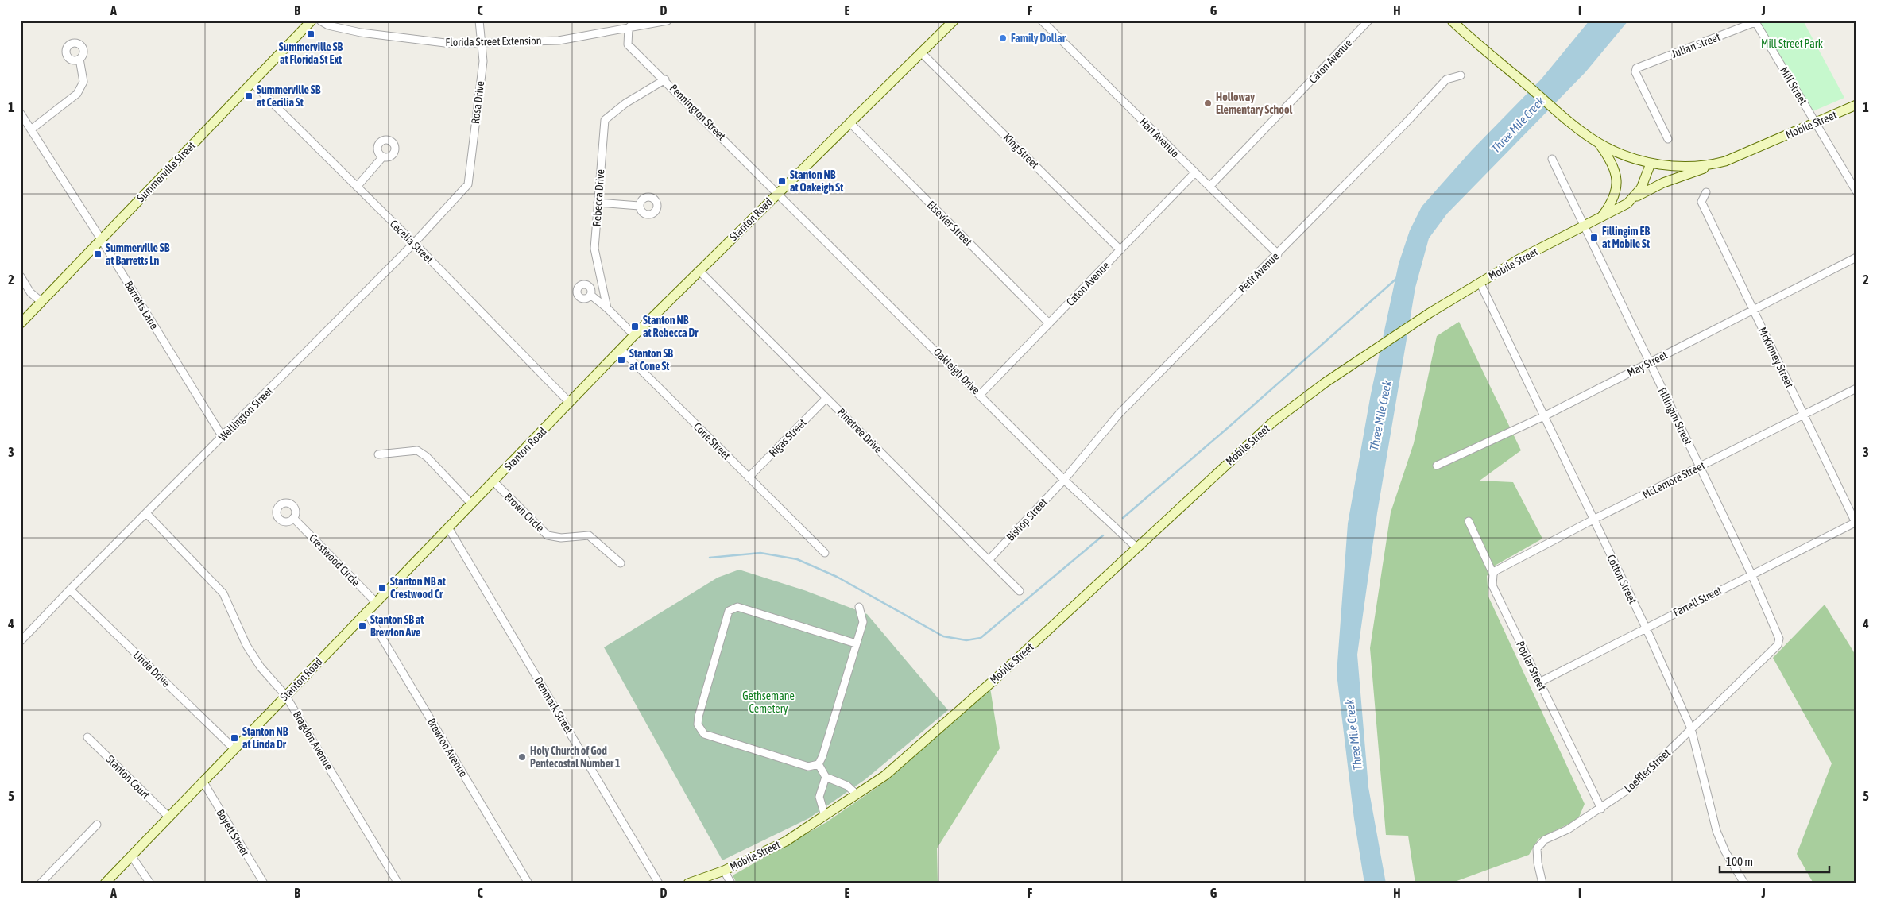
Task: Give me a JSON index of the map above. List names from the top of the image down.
{
  "streets": {
    "street": [
      "Florida Street Extension",
      "Julian Street",
      "Caton Avenue",
      "Mill Street",
      "Rosa Drive",
      "Pennington Street",
      "Mobile Street",
      "Hart Avenue",
      "King Street",
      "Summerville Street",
      "Rebecca Drive",
      "Stanton Road",
      "Elsevier Street",
      "Cecelia Street",
      "Petit Avenue",
      "Barretts Lane",
      "McKinney Street",
      "May Street",
      "Oakleigh Drive",
      "Wellington Street",
      "Fillingim Street",
      "Pinetree Drive",
      "Rigas Street",
      "Cone Street",
      "McLemore Street",
      "Brown Circle",
      "Bishop Street",
      "Crestwood Circle",
      "Cotton Street",
      "Farrell Street",
      "Poplar Street",
      "Linda Drive",
      "Denmark Street",
      "Bragdon Avenue",
      "Brewton Avenue",
      "Loeffler Street",
      "Stanton Court",
      "Boyett Street"
    ]
  },
  "crossings": [
    ["Florida Street Extension", "Rosa Drive"],
    ["Florida Street Extension", "Pennington Street"],
    ["Julian Street", "Mill Street"],
    ["Caton Avenue", "Hart Avenue"],
    ["Caton Avenue", "King Street"],
    ["Caton Avenue", "Elsevier Street"],
    ["Caton Avenue", "Oakleigh Drive"],
    ["Mill Street", "Mobile Street"],
    ["Rosa Drive", "Wellington Street"],
    ["Pennington Street", "Rebecca Drive"],
    ["Pennington Street", "Stanton Road"],
    ["Pennington Street", "Oakleigh Drive"],
    ["Mobile Street", "Oakleigh Drive"],
    ["Mobile Street", "Fillingim Street"],
    ["Mobile Street", "Cotton Street"],
    ["Hart Avenue", "Petit Avenue"],
    ["King Street", "Stanton Road"],
    ["Summerville Street", "Cecelia Street"],
    ["Summerville Street", "Barretts Lane"],
    ["Stanton Road", "Elsevier Street"],
    ["Stanton Road", "Cecelia Street"],
    ["Stanton Road", "Oakleigh Drive"],
    ["Stanton Road", "Pinetree Drive"],
    ["Stanton Road", "Cone Street"],
    ["Stanton Road", "Brown Circle"],
    ["Stanton Road", "Crestwood Circle"],
    ["Stanton Road", "Linda Drive"],
    ["Stanton Road", "Denmark Street"],
    ["Stanton Road", "Bragdon Avenue"],
    ["Stanton Road", "Brewton Avenue"],
    ["Stanton Road", "Stanton Court"],
    ["Stanton Road", "Boyett Street"],
    ["Cecelia Street", "Wellington Street"],
    ["Petit Avenue", "Oakleigh Drive"],
    ["Petit Avenue", "Bishop Street"],
    ["Barretts Lane", "Wellington Street"],
    ["McKinney Street", "May Street"],
    ["McKinney Street", "McLemore Street"],
    ["McKinney Street", "Farrell Street"],
    ["May Street", "Fillingim Street"],
    ["May Street", "Cotton Street"],
    ["Oakleigh Drive", "Bishop Street"],
    ["Wellington Street", "Linda Drive"],
    ["Wellington Street", "Bragdon Avenue"],
    ["Fillingim Street", "McLemore Street"],
    ["Fillingim Street", "Farrell Street"],
    ["Fillingim Street", "Loeffler Street"],
    ["Pinetree Drive", "Rigas Street"],
    ["Pinetree Drive", "Bishop Street"],
    ["Rigas Street", "Cone Street"],
    ["McLemore Street", "Cotton Street"],
    ["McLemore Street", "Poplar Street"],
    ["Cotton Street", "Farrell Street"],
    ["Cotton Street", "Loeffler Street"],
    ["Farrell Street", "Poplar Street"],
    ["Poplar Street", "Loeffler Street"]
  ],
  "water": ["Three Mile Creek"],
  "parks": ["Mill Street Park", "Gethsemane Cemetery"],
  "places": {
    "transit": [
      "Summerville SB at Florida St Ext",
      "Summerville SB at Cecilia St",
      "Stanton NB at Oakeigh St",
      "Fillingim EB at Mobile St",
      "Summerville SB at Barretts Ln",
      "Stanton NB at Rebecca Dr",
      "Stanton SB at Cone St",
      "Stanton NB at Crestwood Cr",
      "Stanton SB at Brewton Ave",
      "Stanton NB at Linda Dr"
    ],
    "other": ["Family Dollar", "Holloway Elementary School", "Holy Church of God Pentecostal Number 1"]
  },
  "scale_bar": "100 m",
  "grid": {
    "columns": [
      "A",
      "B",
      "C",
      "D",
      "E",
      "F",
      "G",
      "H",
      "I",
      "J"
    ],
    "rows": [
      "1",
      "2",
      "3",
      "4",
      "5"
    ]
  }
}
